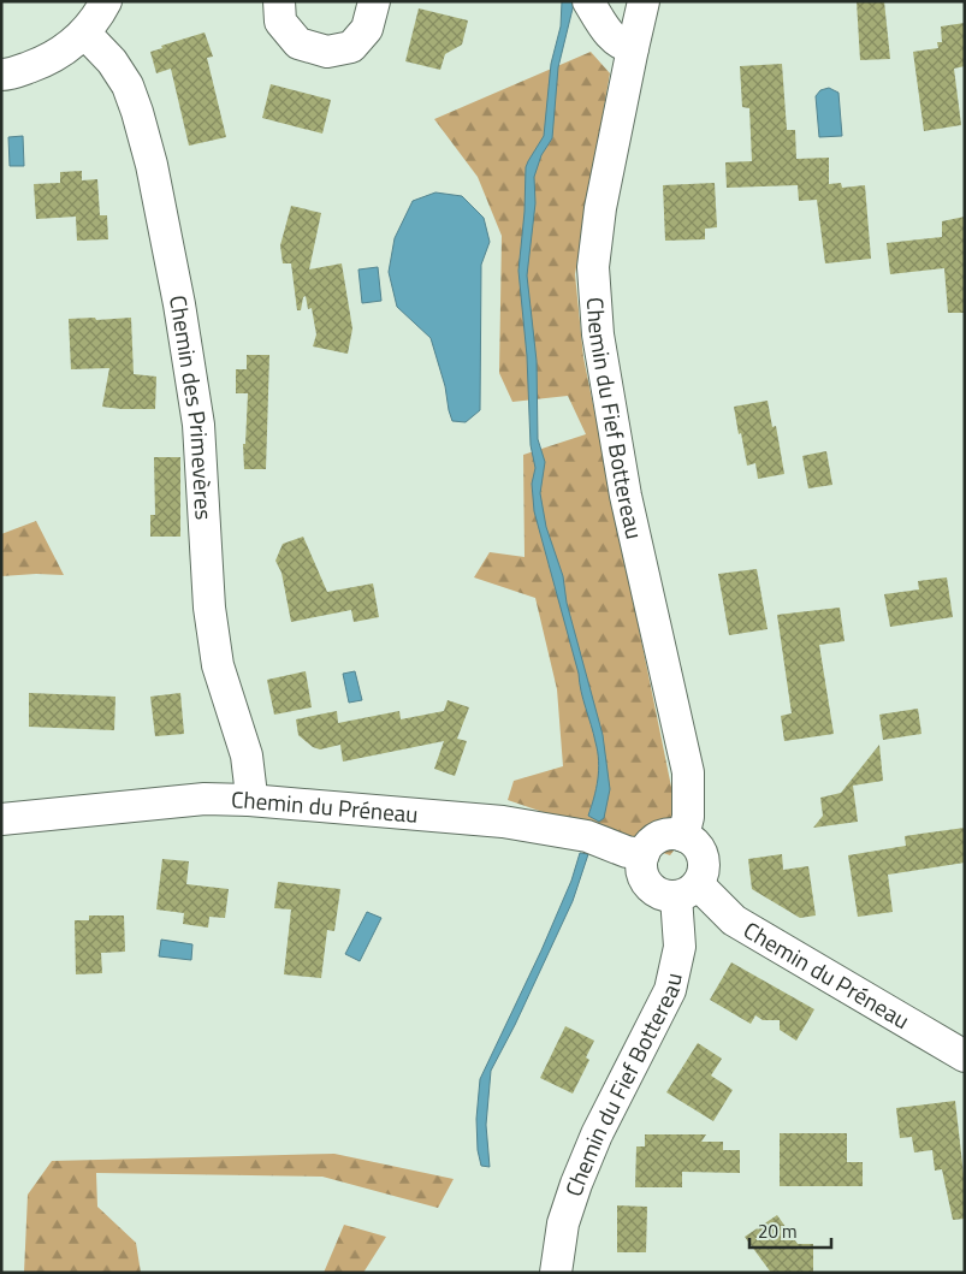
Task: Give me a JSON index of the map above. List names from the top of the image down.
{
  "streets": {
    "street": ["Chemin des Primevères", "Chemin du Fief Bottereau", "Chemin du Préneau"]
  },
  "crossings": [
    ["Chemin des Primevères", "Chemin du Préneau"],
    ["Chemin du Fief Bottereau", "Chemin du Préneau"]
  ],
  "scale_bar": "20 m"
}
